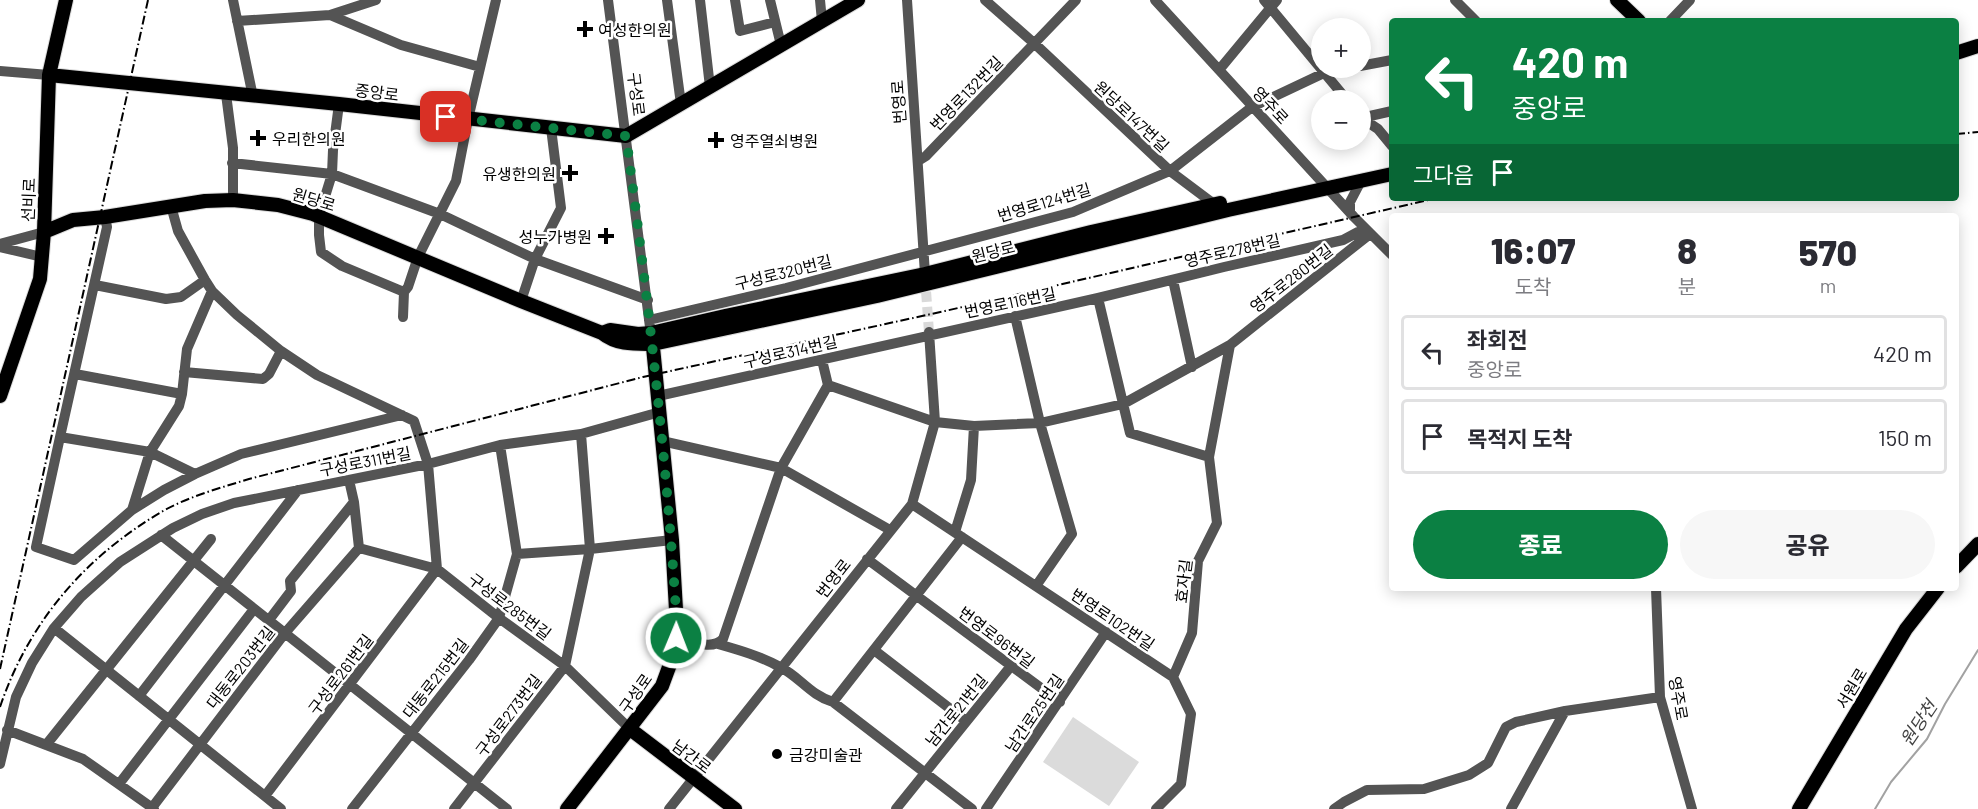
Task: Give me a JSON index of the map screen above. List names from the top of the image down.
{
  "streets": {
    "main road": [
      "중앙로",
      "구성로",
      "원당로",
      "선비로",
      "서원로",
      "남간로"
    ],
    "street": [
      "번영로132번길",
      "번영로",
      "영주로",
      "원당로147번길",
      "번영로124번길",
      "영주로278번길",
      "구성로320번길",
      "영주로280번길",
      "번영로116번길",
      "구성로314번길",
      "구성로311번길",
      "효자길",
      "구성로285번길",
      "번영로102번길",
      "번영로96번길",
      "대동로203번길",
      "구성로261번길",
      "대동로215번길",
      "남간로21번길",
      "남간로25번길",
      "구성로273번길"
    ]
  },
  "crossings": [
    ["중앙로", "구성로"],
    ["중앙로", "선비로"],
    ["번영로132번길", "번영로"],
    ["번영로132번길", "원당로147번길"],
    ["구성로", "원당로"],
    ["구성로", "구성로320번길"],
    ["구성로", "구성로314번길"],
    ["구성로", "구성로311번길"],
    ["구성로", "구성로285번길"],
    ["구성로", "남간로21번길"],
    ["구성로", "남간로"],
    ["번영로", "원당로"],
    ["번영로", "번영로124번길"],
    ["번영로", "구성로320번길"],
    ["번영로", "영주로280번길"],
    ["번영로", "번영로116번길"],
    ["번영로", "구성로314번길"],
    ["번영로", "번영로102번길"],
    ["번영로", "번영로96번길"],
    ["번영로", "남간로21번길"],
    ["번영로", "남간로"],
    ["영주로", "원당로"],
    ["영주로", "번영로124번길"],
    ["영주로", "영주로278번길"],
    ["영주로", "영주로280번길"],
    ["원당로147번길", "원당로"],
    ["원당로147번길", "번영로124번길"],
    ["원당로", "선비로"],
    ["원당로", "구성로320번길"],
    ["번영로124번길", "구성로320번길"],
    ["영주로278번길", "영주로280번길"],
    ["영주로278번길", "번영로116번길"],
    ["영주로280번길", "효자길"],
    ["번영로116번길", "구성로314번길"],
    ["구성로311번길", "대동로215번길"],
    ["효자길", "번영로102번길"],
    ["구성로285번길", "대동로203번길"],
    ["구성로285번길", "구성로261번길"],
    ["구성로285번길", "대동로215번길"],
    ["구성로285번길", "구성로273번길"],
    ["구성로285번길", "남간로"],
    ["번영로102번길", "남간로25번길"],
    ["번영로96번길", "남간로21번길"],
    ["번영로96번길", "남간로25번길"]
  ],
  "water": ["원당천"],
  "places": {
    "health": [
      "여성한의원",
      "우리한의원",
      "영주열쇠병원",
      "유생한의원",
      "성누가병원"
    ],
    "other": ["금강미술관"]
  },
  "page": {
    "map_buttons": ["+", "−"],
    "turn": ["420 m", "중앙로"],
    "then": "그다음",
    "eta": [
      "16:07",
      "도착",
      "8",
      "분",
      "570",
      "m"
    ],
    "list": [
      {
        "name": "좌회전",
        "note": "중앙로",
        "value": "420 m"
      },
      {
        "name": "목적지 도착",
        "value": "150 m"
      }
    ],
    "buttons": ["종료", "공유"]
  }
}
